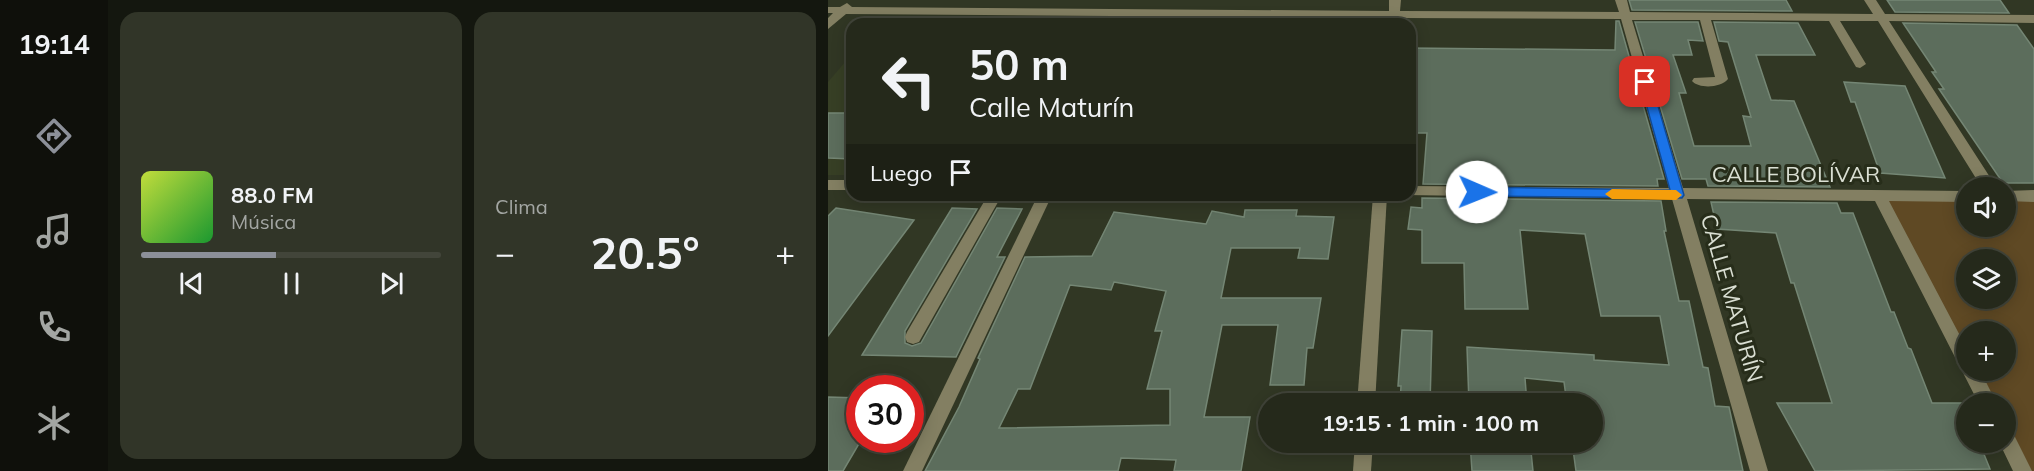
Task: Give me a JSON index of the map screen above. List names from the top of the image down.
{
  "streets": {
    "street": ["CALLE BOLÍVAR", "CALLE MATURÍN"]
  },
  "crossings": [
    ["CALLE BOLÍVAR", "CALLE MATURÍN"]
  ],
  "page": {
    "tabs": "19:14",
    "tile": "Clima",
    "turn": ["50 m", "Calle Maturín"],
    "then": "Luego",
    "song": ["88.0 FM", "Música"],
    "map_buttons": ["+", "−"],
    "heat": ["−", "20.5°", "+"],
    "limit": "30",
    "trip": "19:15 · 1 min · 100 m"
  }
}
